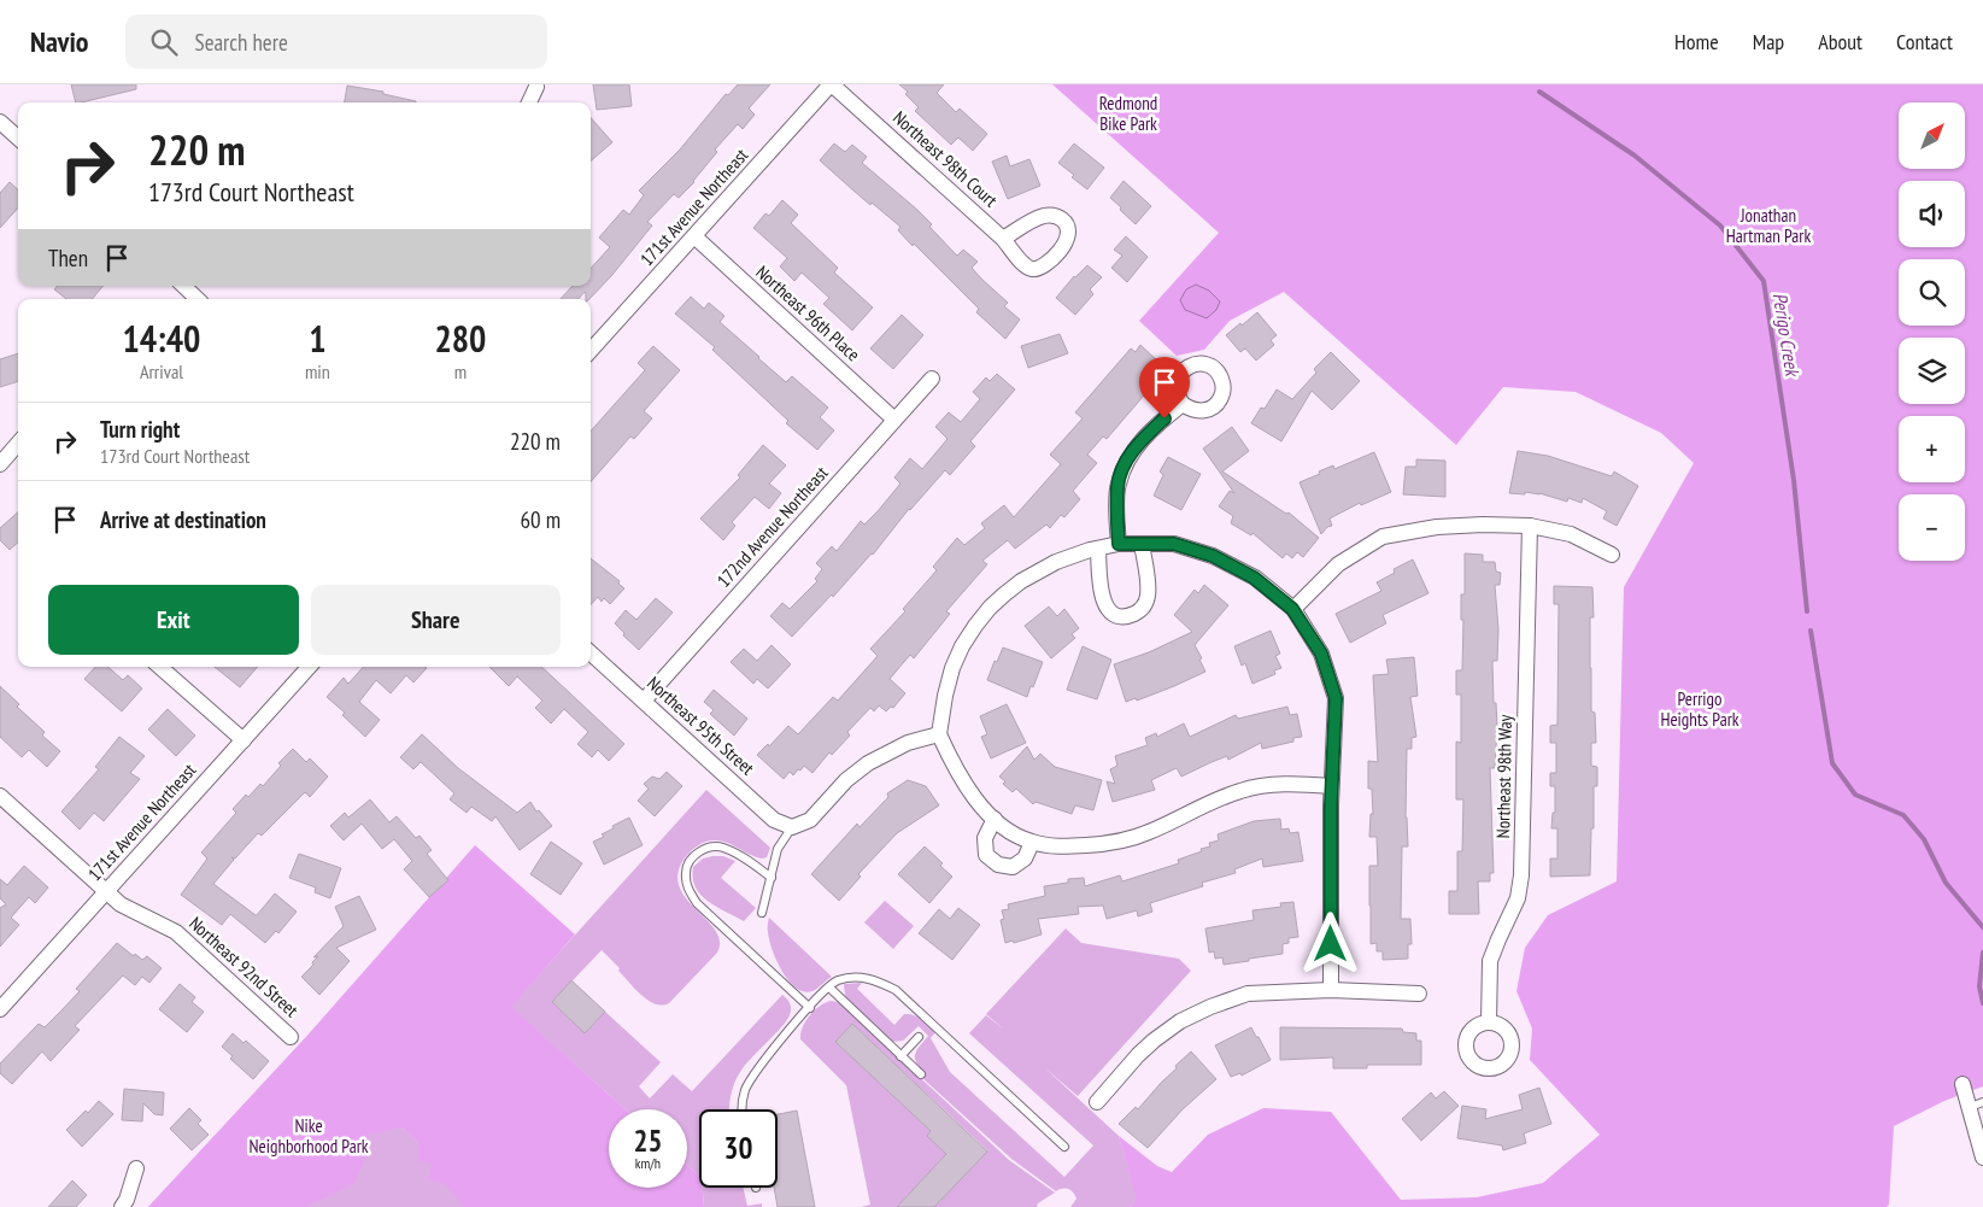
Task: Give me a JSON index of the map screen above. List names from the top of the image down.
{
  "streets": {
    "street": [
      "Northeast 98th Court",
      "171st Avenue Northeast",
      "Northeast 96th Place",
      "172nd Avenue Northeast",
      "Northeast 95th Street",
      "Northeast 98th Way",
      "Northeast 92nd Street"
    ]
  },
  "crossings": [
    ["Northeast 98th Court", "171st Avenue Northeast"],
    ["171st Avenue Northeast", "Northeast 96th Place"],
    ["171st Avenue Northeast", "Northeast 92nd Street"],
    ["Northeast 96th Place", "172nd Avenue Northeast"],
    ["172nd Avenue Northeast", "Northeast 95th Street"]
  ],
  "water": ["Perigo Creek"],
  "parks": [
    "Redmond Bike Park",
    "Jonathan Hartman Park",
    "Perrigo Heights Park",
    "Nike Neighborhood Park"
  ],
  "north": "top right",
  "page": {
    "header": "Navio",
    "search": "Search here",
    "nav": [
      "Home",
      "Map",
      "About",
      "Contact"
    ],
    "map_buttons": ["+", "−"],
    "turn": ["220 m", "173rd Court Northeast"],
    "then": "Then",
    "eta": [
      "14:40",
      "Arrival",
      "1",
      "min",
      "280",
      "m"
    ],
    "list": [
      {
        "name": "Turn right",
        "note": "173rd Court Northeast",
        "value": "220 m"
      },
      {
        "name": "Arrive at destination",
        "value": "60 m"
      }
    ],
    "buttons": ["Exit", "Share"],
    "speed": "25 km/h",
    "limit": "30"
  }
}
